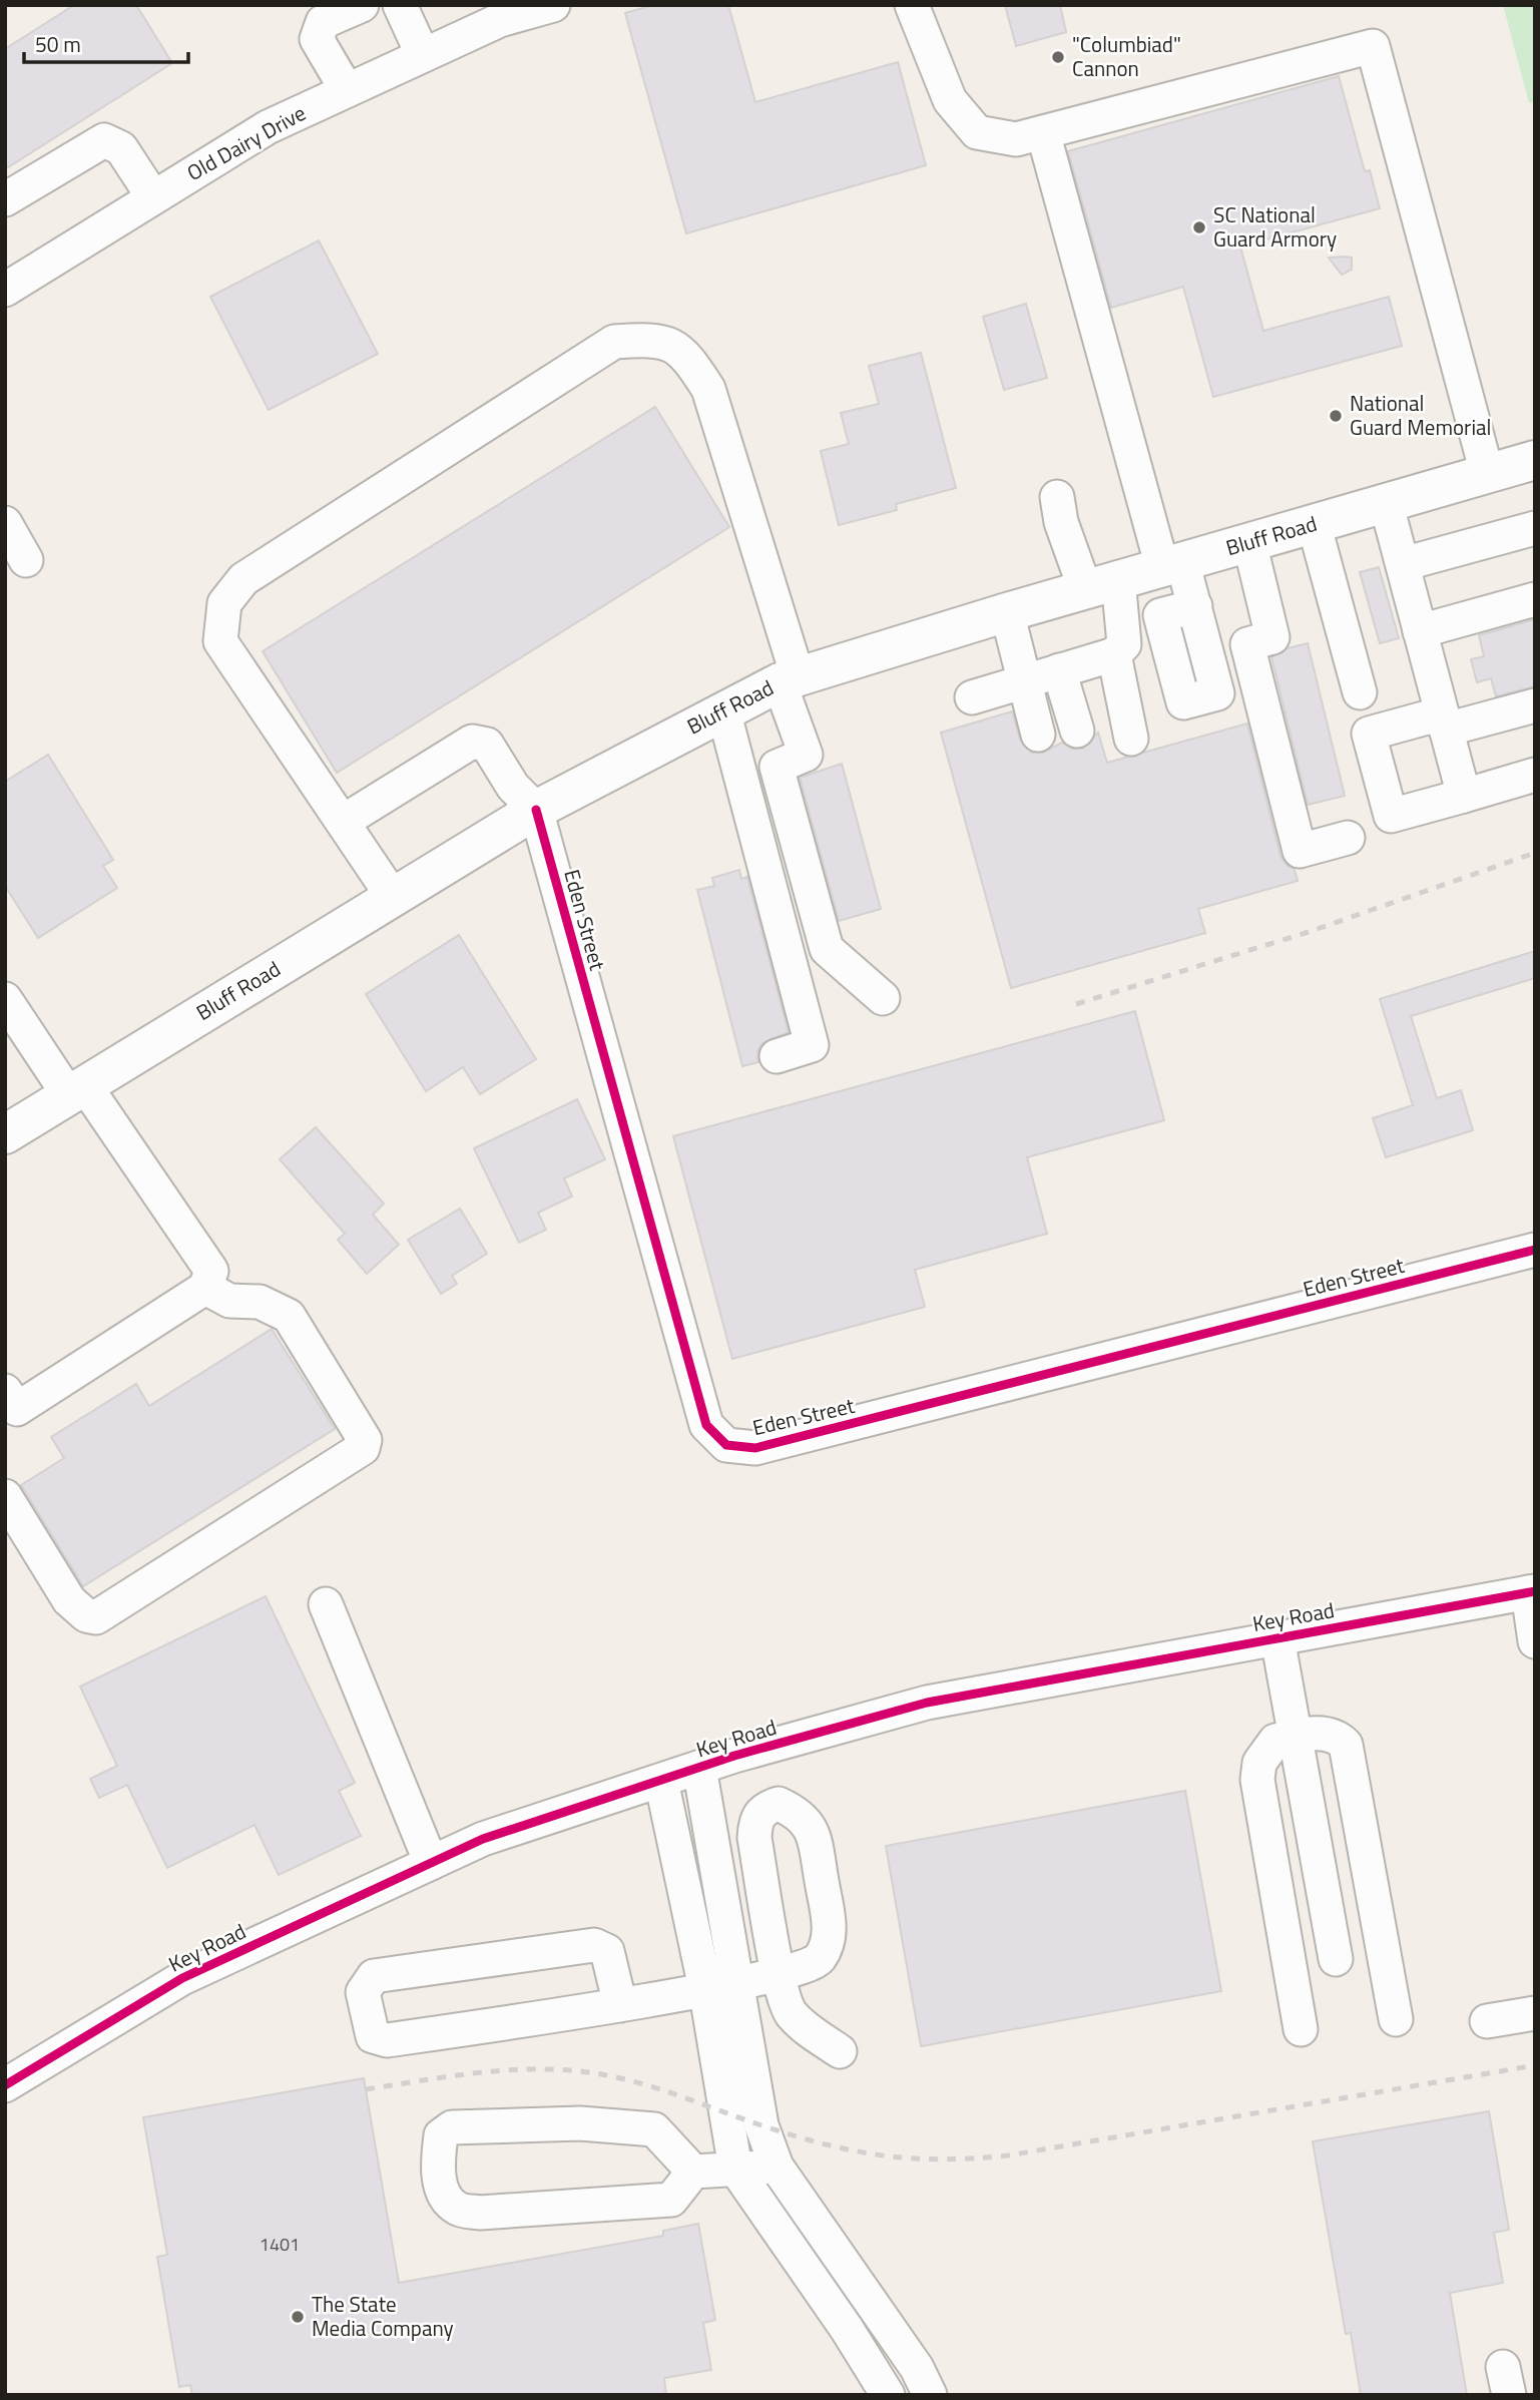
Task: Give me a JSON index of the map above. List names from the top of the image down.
{
  "streets": {
    "main road": ["Bluff Road"],
    "street": ["Old Dairy Drive", "Eden Street", "Key Road"]
  },
  "crossings": [
    ["Bluff Road", "Eden Street"]
  ],
  "places": [
    "\"Columbiad\" Cannon",
    "SC National Guard Armory",
    "National Guard Memorial",
    "The State Media Company"
  ],
  "house_numbers": ["1401"],
  "scale_bar": "50 m"
}
